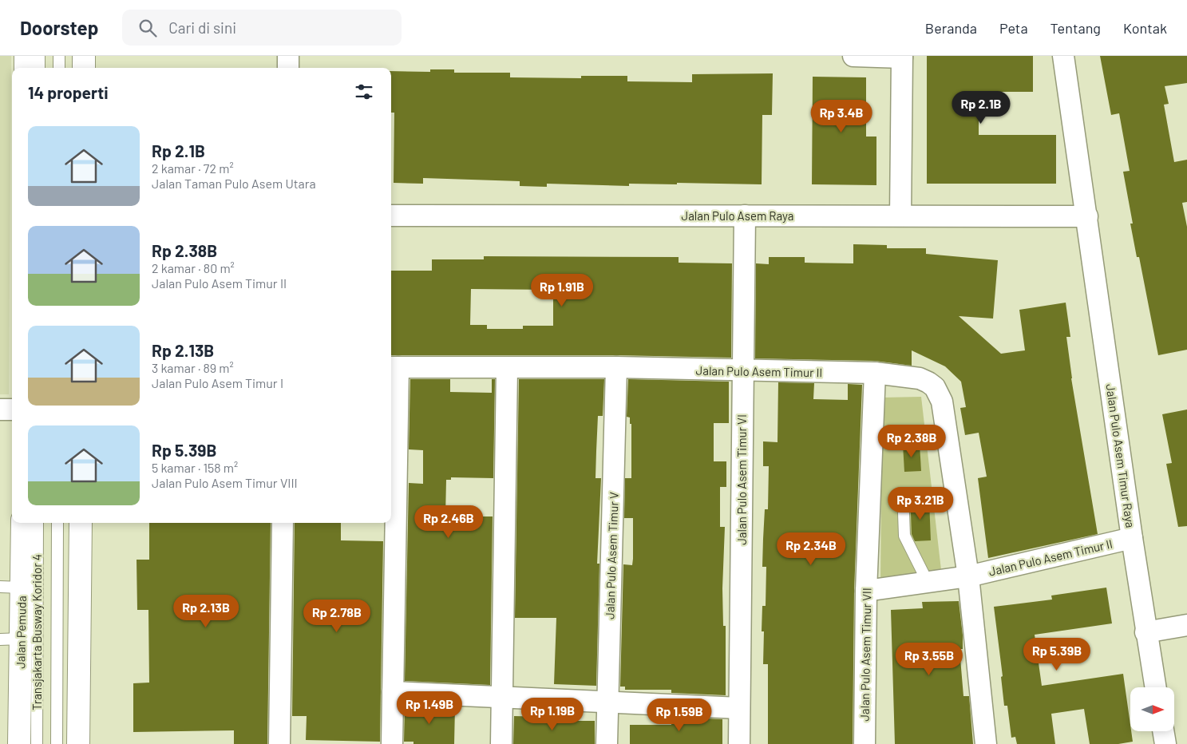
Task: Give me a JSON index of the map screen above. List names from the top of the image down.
{
  "streets": {
    "main road": ["Jalan Pemuda"],
    "street": [
      "Jalan Pulo Asem Raya",
      "Jalan Pulo Asem Timur II",
      "Jalan Pulo Asem Timur Raya",
      "Jalan Pulo Asem Timur VI",
      "Jalan Pulo Asem Timur V",
      "Jalan Pulo Asem Timur VII"
    ],
    "lane": ["Transjakarta Busway Koridor 4"]
  },
  "crossings": [
    ["Jalan Pulo Asem Raya", "Jalan Pulo Asem Timur Raya"],
    ["Jalan Pulo Asem Raya", "Jalan Pulo Asem Timur VI"],
    ["Jalan Pulo Asem Timur II", "Jalan Pulo Asem Timur Raya"],
    ["Jalan Pulo Asem Timur II", "Jalan Pulo Asem Timur VI"],
    ["Jalan Pulo Asem Timur II", "Jalan Pulo Asem Timur V"],
    ["Jalan Pulo Asem Timur II", "Jalan Pulo Asem Timur VII"]
  ],
  "north": "right",
  "page": {
    "header": "Doorstep",
    "search": "Cari di sini",
    "nav": [
      "Beranda",
      "Peta",
      "Tentang",
      "Kontak"
    ],
    "heading": "14 properti",
    "price": [
      "Rp 2.1B",
      "Rp 3.4B",
      "Rp 1.91B",
      "Rp 2.38B",
      "Rp 3.21B",
      "Rp 2.46B",
      "Rp 2.34B",
      "Rp 2.13B",
      "Rp 2.78B",
      "Rp 5.39B",
      "Rp 3.55B",
      "Rp 1.49B",
      "Rp 1.19B",
      "Rp 1.59B"
    ],
    "list": [
      {
        "name": "Rp 2.1B",
        "note": "2 kamar · 72 m² · Jalan Taman Pulo Asem Utara"
      },
      {
        "name": "Rp 2.38B",
        "note": "2 kamar · 80 m² · Jalan Pulo Asem Timur II"
      },
      {
        "name": "Rp 2.13B",
        "note": "3 kamar · 89 m² · Jalan Pulo Asem Timur I"
      },
      {
        "name": "Rp 5.39B",
        "note": "5 kamar · 158 m² · Jalan Pulo Asem Timur VIII"
      }
    ]
  }
}
